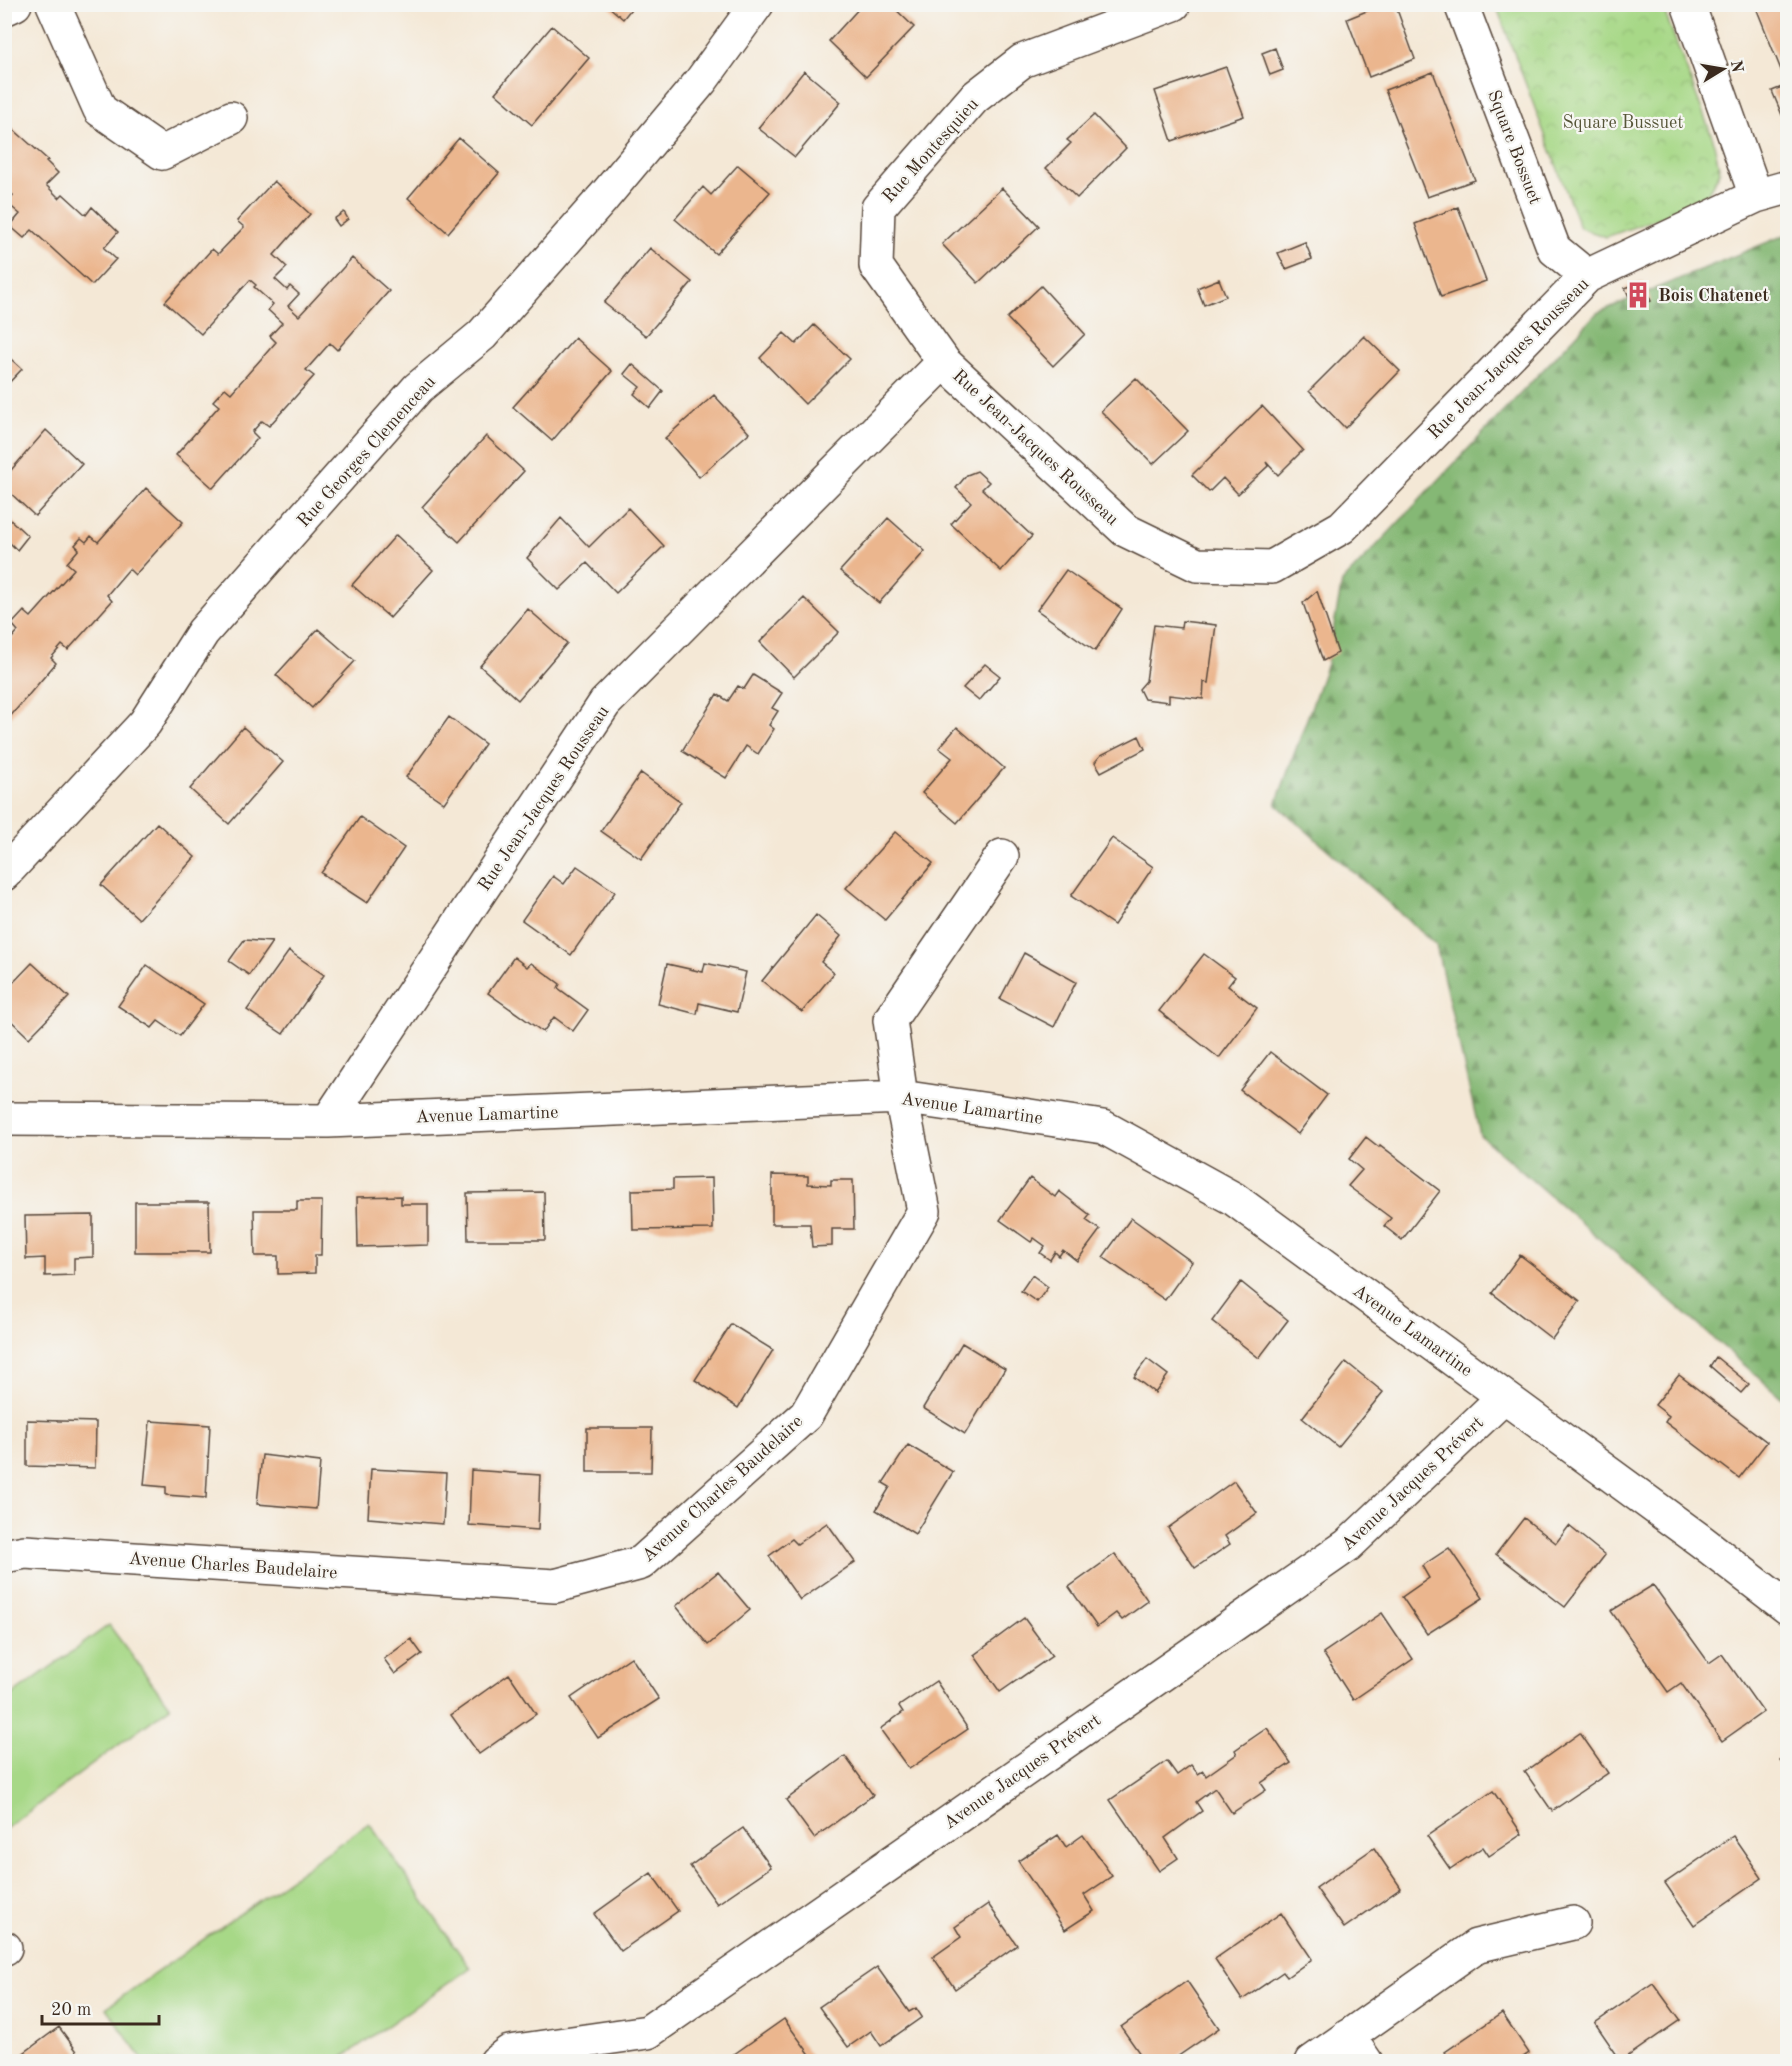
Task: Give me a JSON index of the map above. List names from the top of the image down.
{
  "streets": {
    "street": [
      "Square Bossuet",
      "Rue Montesquieu",
      "Rue Jean-Jacques Rousseau",
      "Rue Georges Clemenceau",
      "Avenue Lamartine",
      "Avenue Jacques Prévert",
      "Avenue Charles Baudelaire"
    ]
  },
  "crossings": [
    ["Square Bossuet", "Rue Jean-Jacques Rousseau"],
    ["Rue Montesquieu", "Rue Jean-Jacques Rousseau"],
    ["Rue Jean-Jacques Rousseau", "Avenue Lamartine"],
    ["Avenue Lamartine", "Avenue Jacques Prévert"],
    ["Avenue Lamartine", "Avenue Charles Baudelaire"]
  ],
  "parks": ["Square Bussuet"],
  "places": {
    "building": ["Bois Chatenet"]
  },
  "scale_bar": "20 m",
  "north": "right"
}
